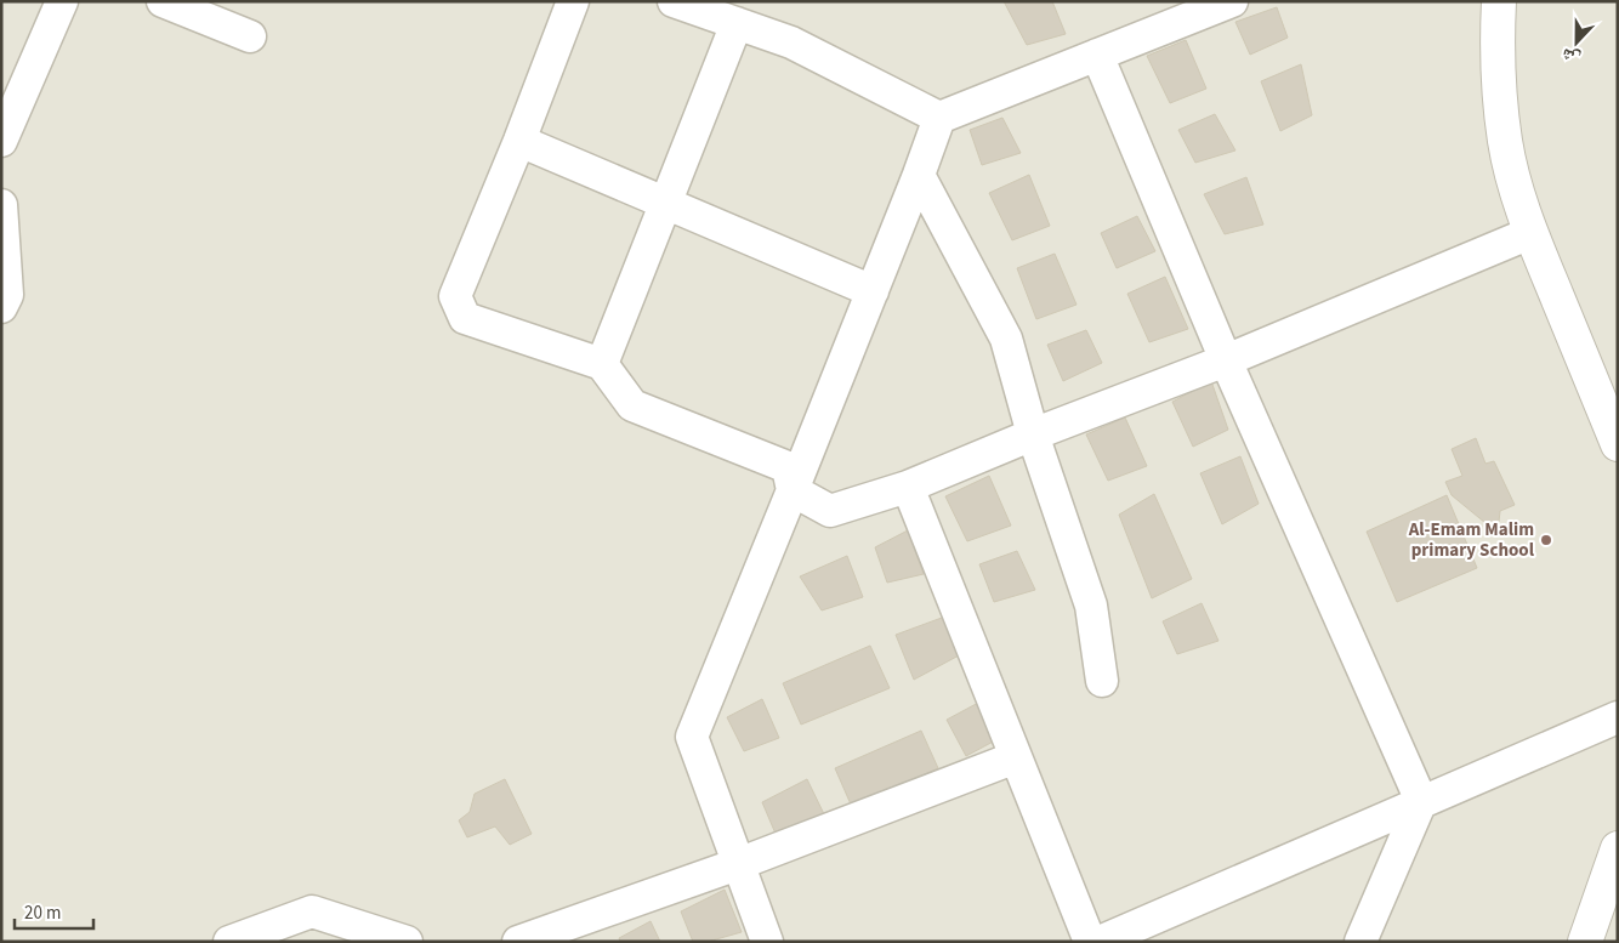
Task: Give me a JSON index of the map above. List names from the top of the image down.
{
  "places": ["Al-Emam Malim primary School"],
  "scale_bar": "20 m",
  "north": "bottom"
}
